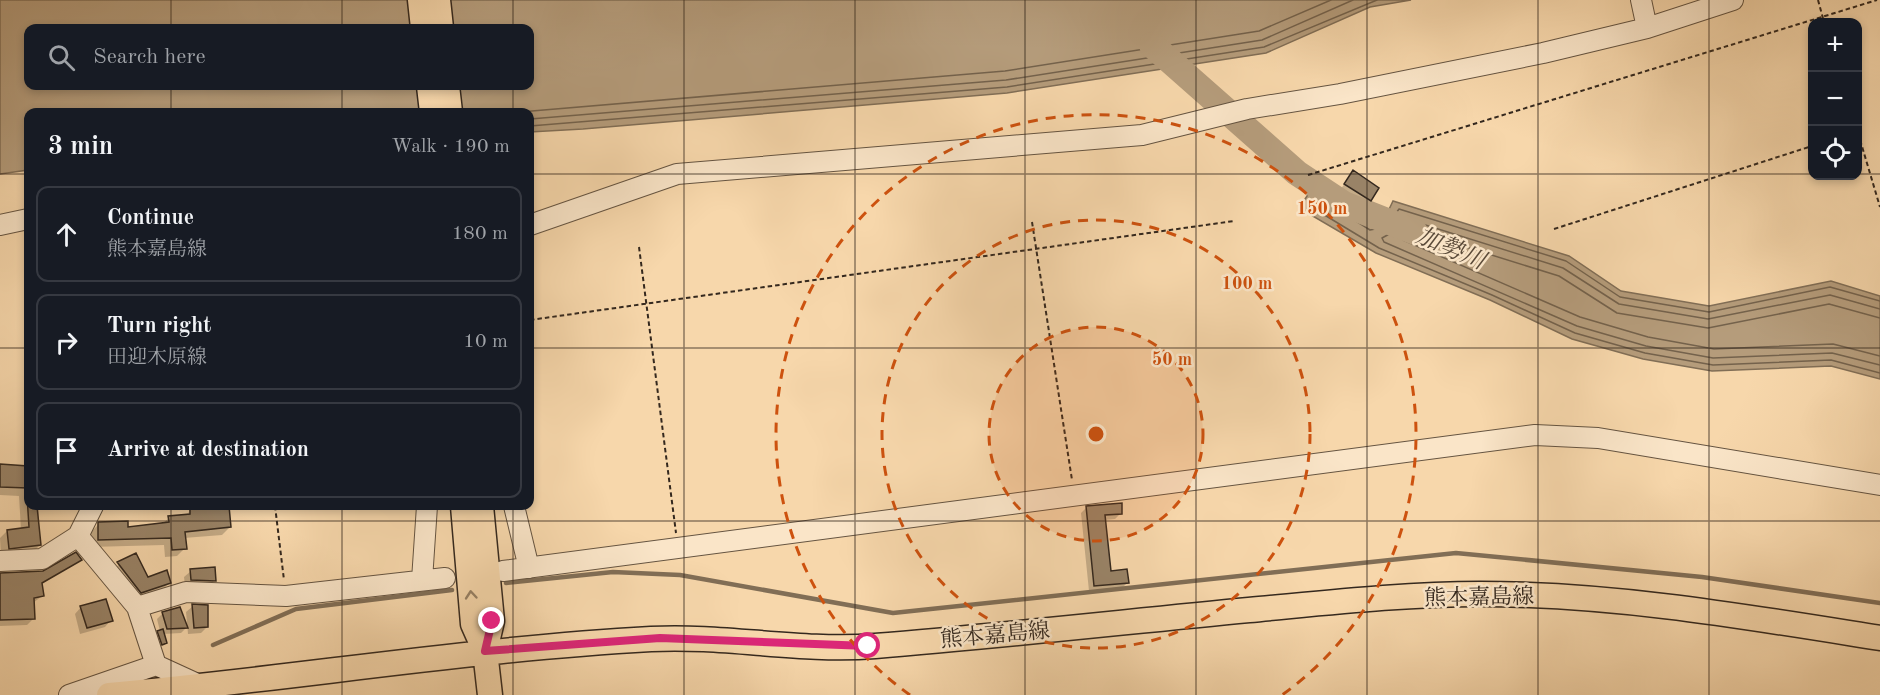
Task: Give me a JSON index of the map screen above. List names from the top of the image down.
{
  "streets": {
    "main road": ["熊本嘉島線"]
  },
  "water": ["加勢川"],
  "page": {
    "map_buttons": ["+", "−"],
    "search": "Search here",
    "heading": ["3 min", "Walk · 190 m"],
    "list": [
      ["Continue", "熊本嘉島線", "180 m"],
      ["Turn right", "田迎木原線", "10 m"],
      "Arrive at destination"
    ]
  },
  "rings": ["150 m", "100 m", "50 m"]
}
